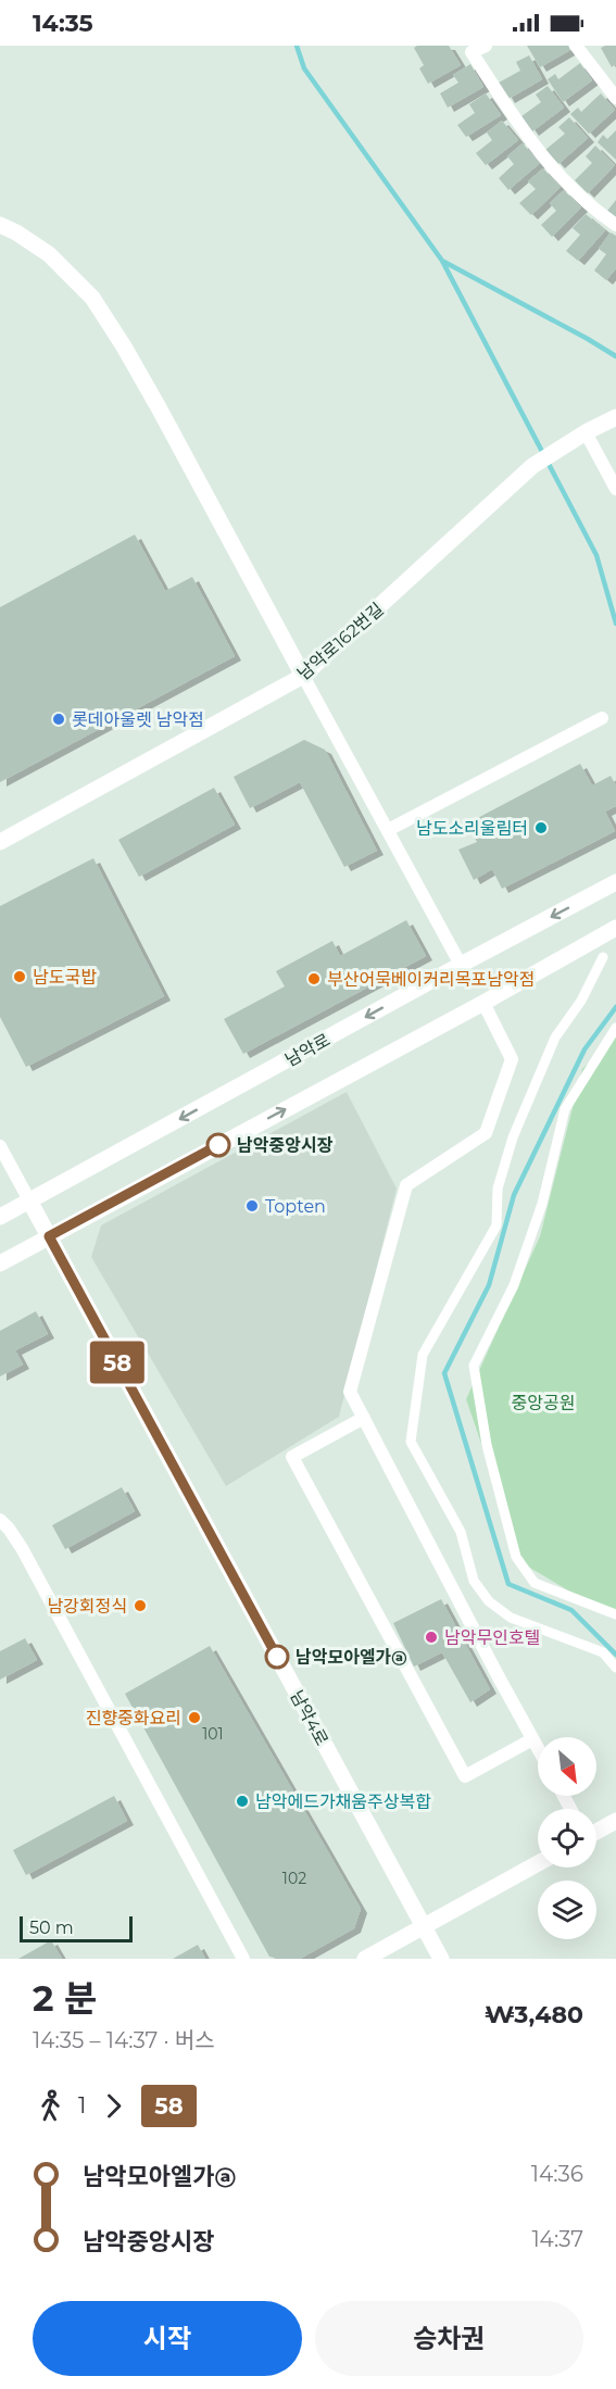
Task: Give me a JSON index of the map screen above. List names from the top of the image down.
{
  "streets": {
    "street": ["남악로162번길", "남악로", "남악4로"]
  },
  "crossings": [
    ["남악로", "남악4로"]
  ],
  "parks": ["중앙공원"],
  "places": [
    "롯데아울렛 남악점",
    "남도소리울림터",
    "남도국밥",
    "부산어묵베이커리목포남악점",
    "남악중앙시장",
    "Topten",
    "남강회정식",
    "남악무인호텔",
    "남악모아엘가ⓐ",
    "진향중화요리",
    "남악에드가채움주상복합"
  ],
  "lines": ["bus line 58"],
  "house_numbers": ["101", "102"],
  "scale_bar": "50 m",
  "north": "bottom right",
  "page": {
    "status": "14:35",
    "on_map": "58",
    "scale": "50 m",
    "heading": ["2 분", "14:35 – 14:37 · 버스", "₩3,480"],
    "legs": ["1", "58"],
    "list": [
      {
        "name": "남악모아엘가ⓐ",
        "value": "14:36"
      },
      {
        "name": "남악중앙시장",
        "value": "14:37"
      }
    ],
    "buttons": ["시작", "승차권"]
  }
}
